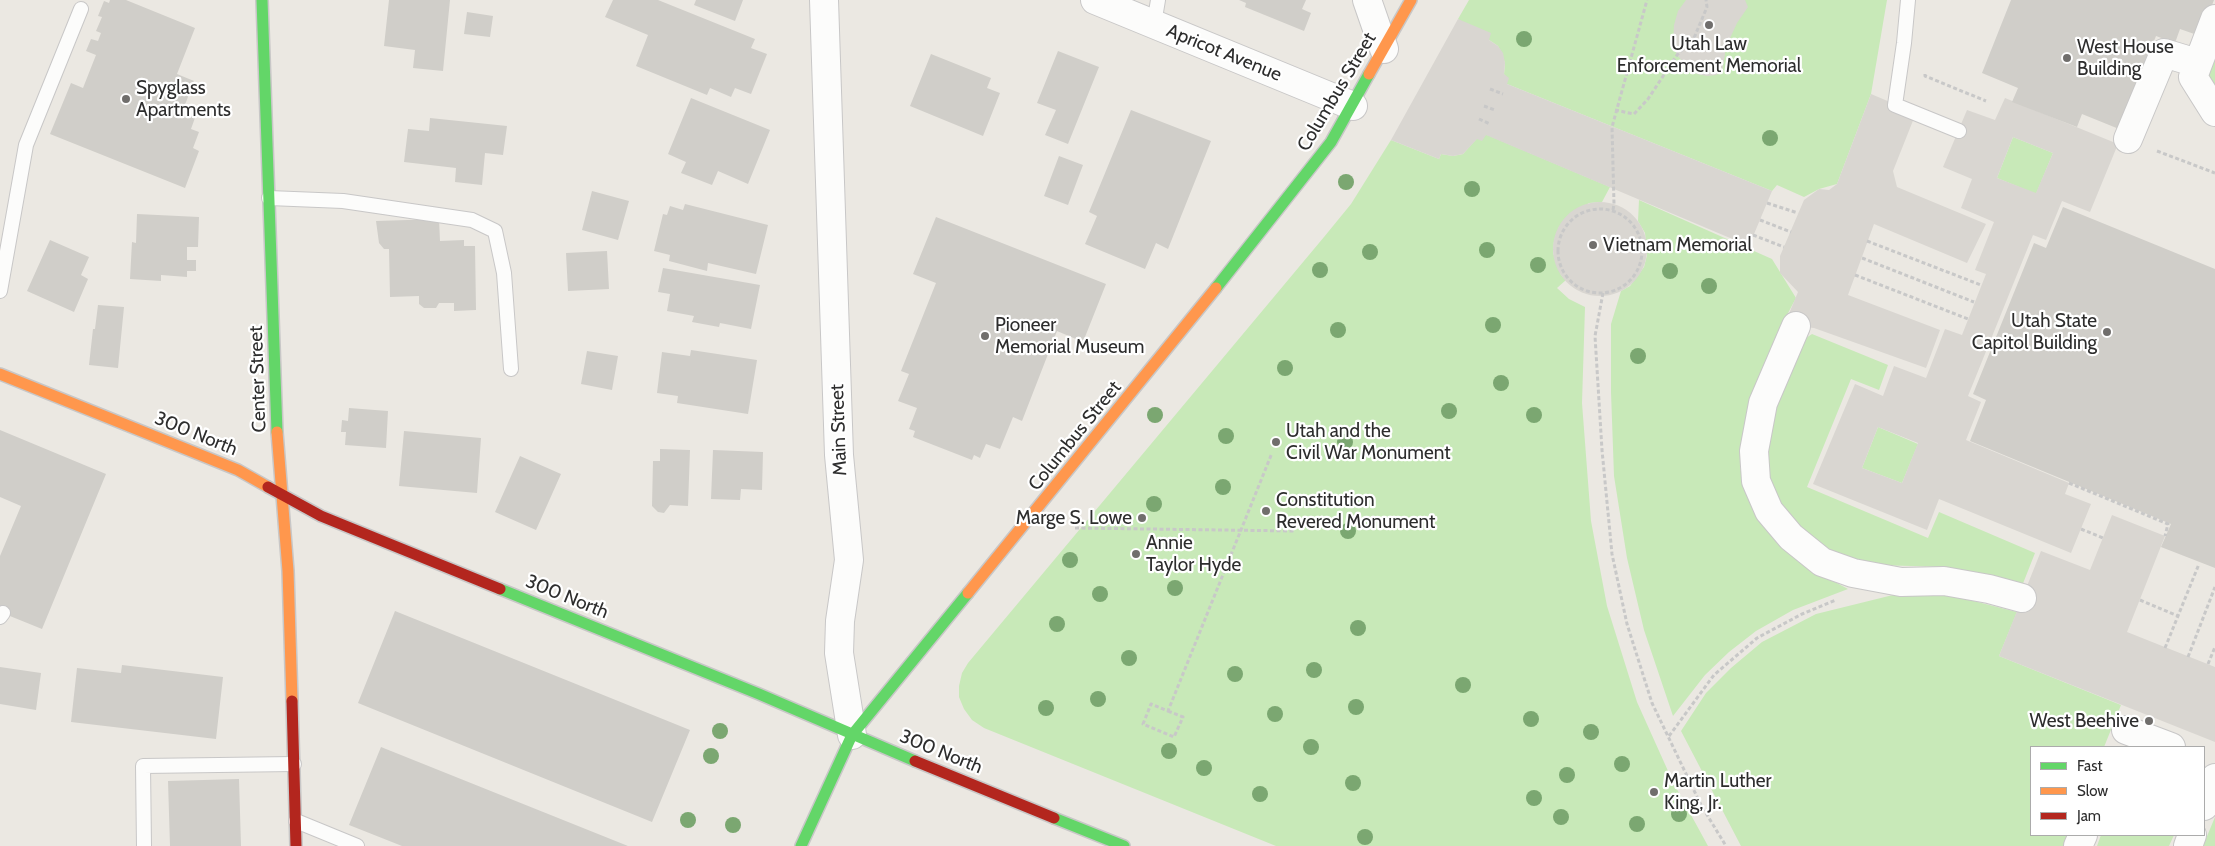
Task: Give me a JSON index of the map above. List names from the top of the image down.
{
  "streets": {
    "street": [
      "Apricot Avenue",
      "Columbus Street",
      "Center Street",
      "Main Street",
      "300 North"
    ]
  },
  "crossings": [
    ["Apricot Avenue", "Columbus Street"],
    ["Columbus Street", "Main Street"],
    ["Columbus Street", "300 North"],
    ["Center Street", "300 North"],
    ["Main Street", "300 North"]
  ],
  "places": [
    "Utah Law Enforcement Memorial",
    "West House Building",
    "Spyglass Apartments",
    "Vietnam Memorial",
    "Utah State Capitol Building",
    "Pioneer Memorial Museum",
    "Utah and the Civil War Monument",
    "Constitution Revered Monument",
    "Marge S. Lowe",
    "Annie Taylor Hyde",
    "West Beehive",
    "Martin Luther King, Jr."
  ],
  "legend": ["Fast", "Slow", "Jam"]
}
